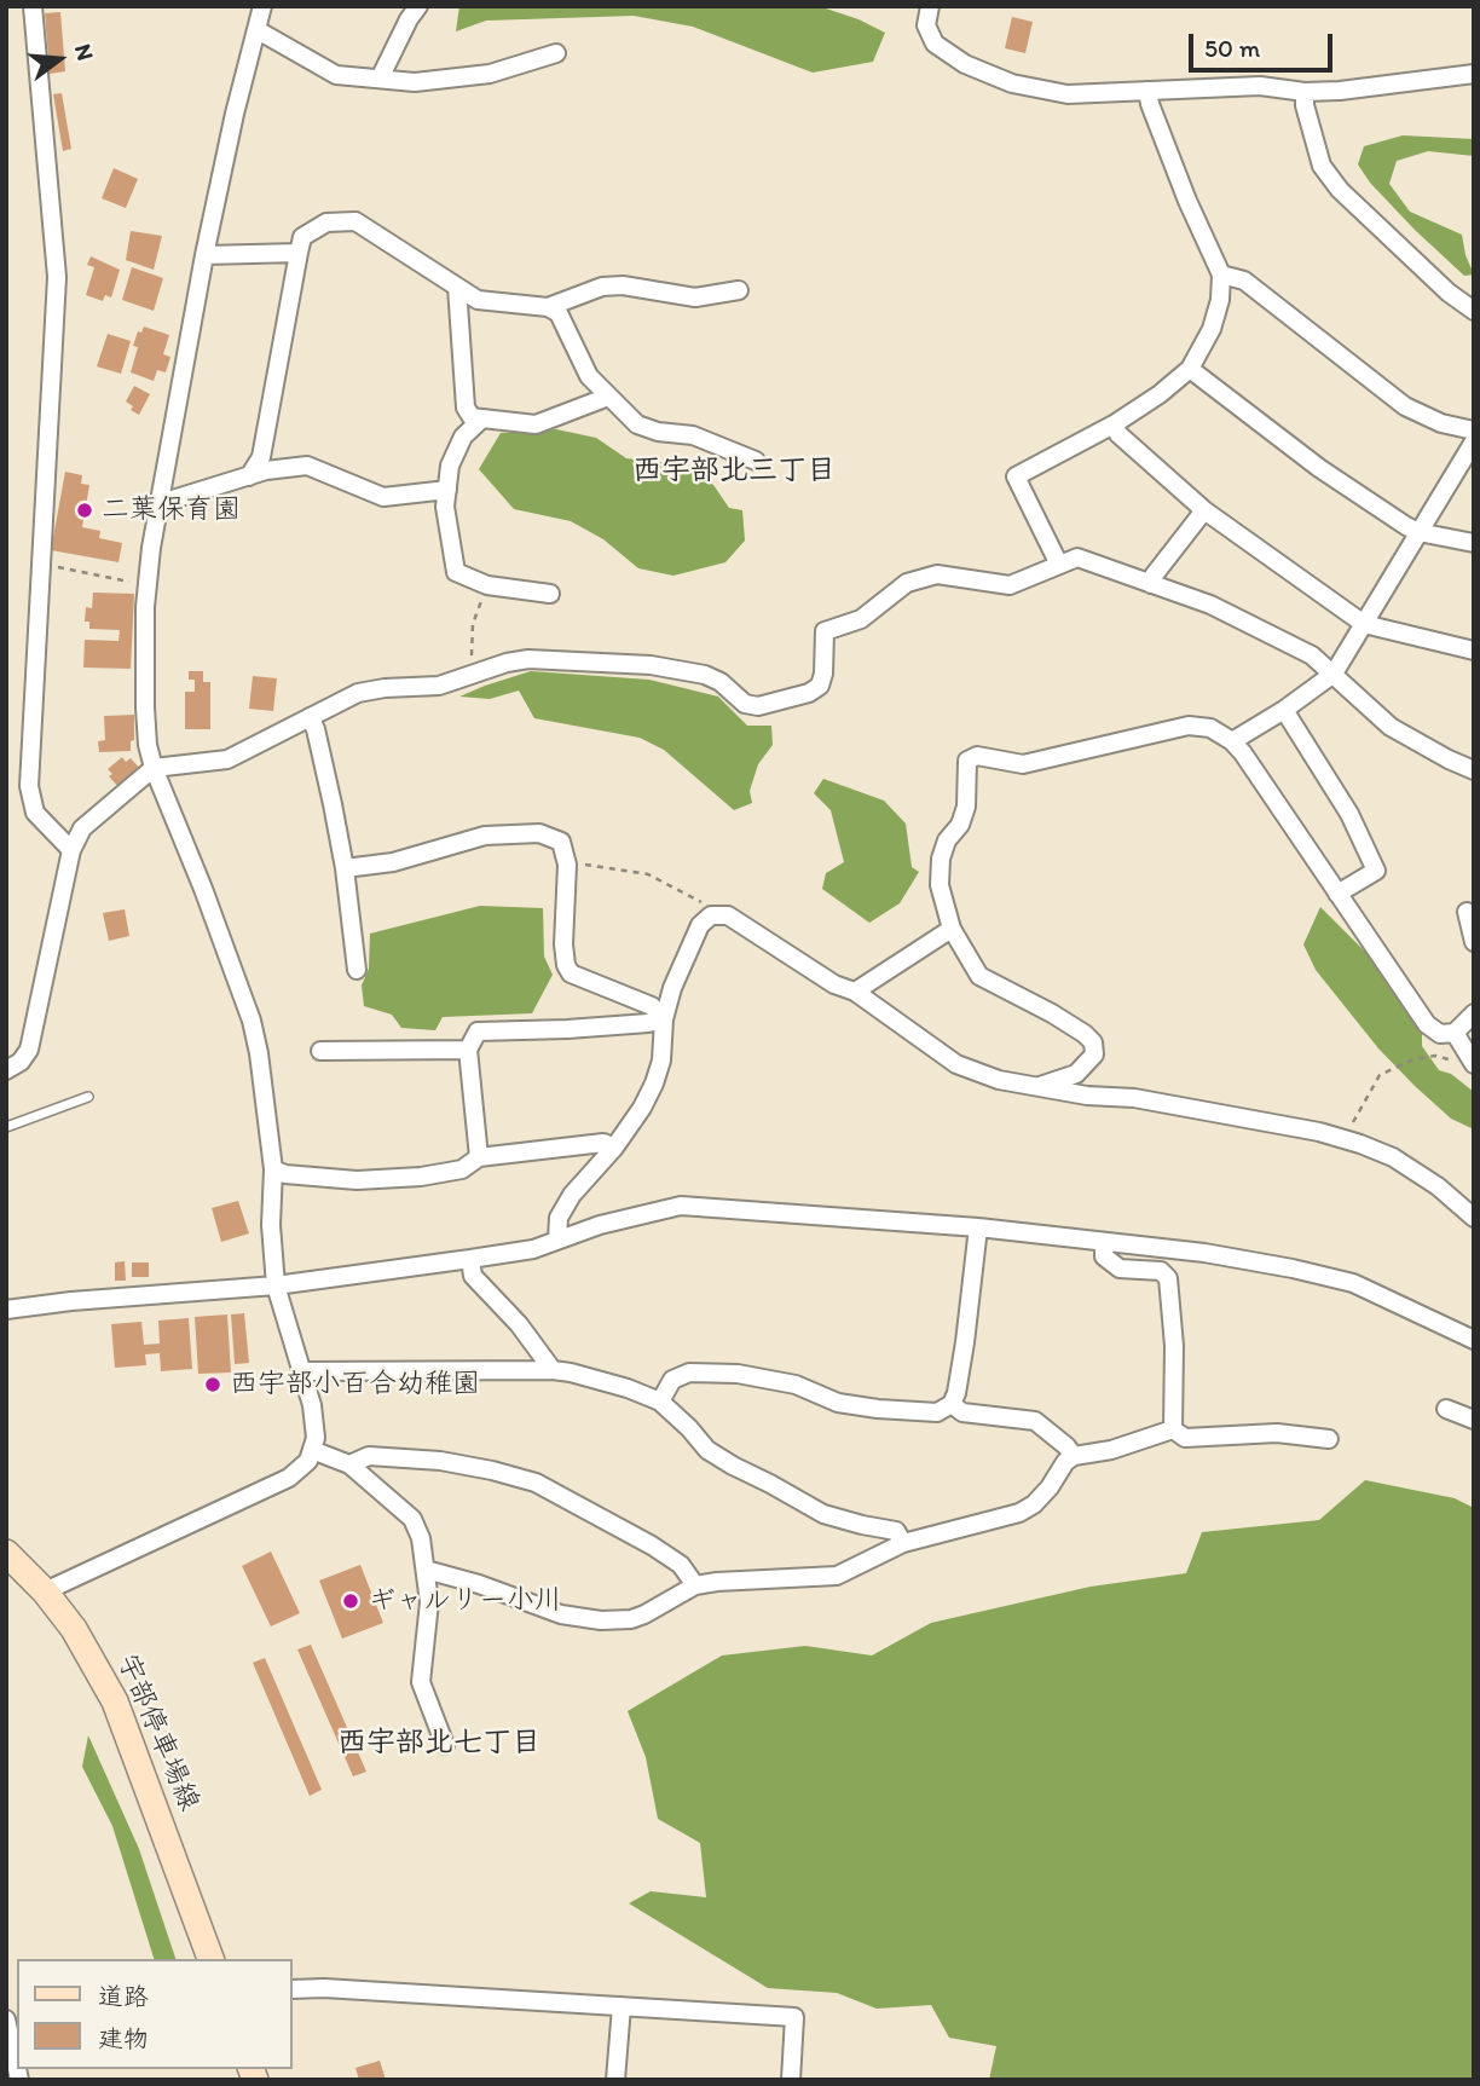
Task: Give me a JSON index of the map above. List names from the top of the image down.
{
  "streets": {
    "main road": ["宇部停車場線"]
  },
  "districts": ["西宇部北三丁目", "西宇部北七丁目"],
  "places": ["二葉保育園", "西宇部小百合幼稚園", "ギャルリー小川"],
  "legend": ["道路", "建物"],
  "scale_bar": "50 m",
  "north": "right"
}
